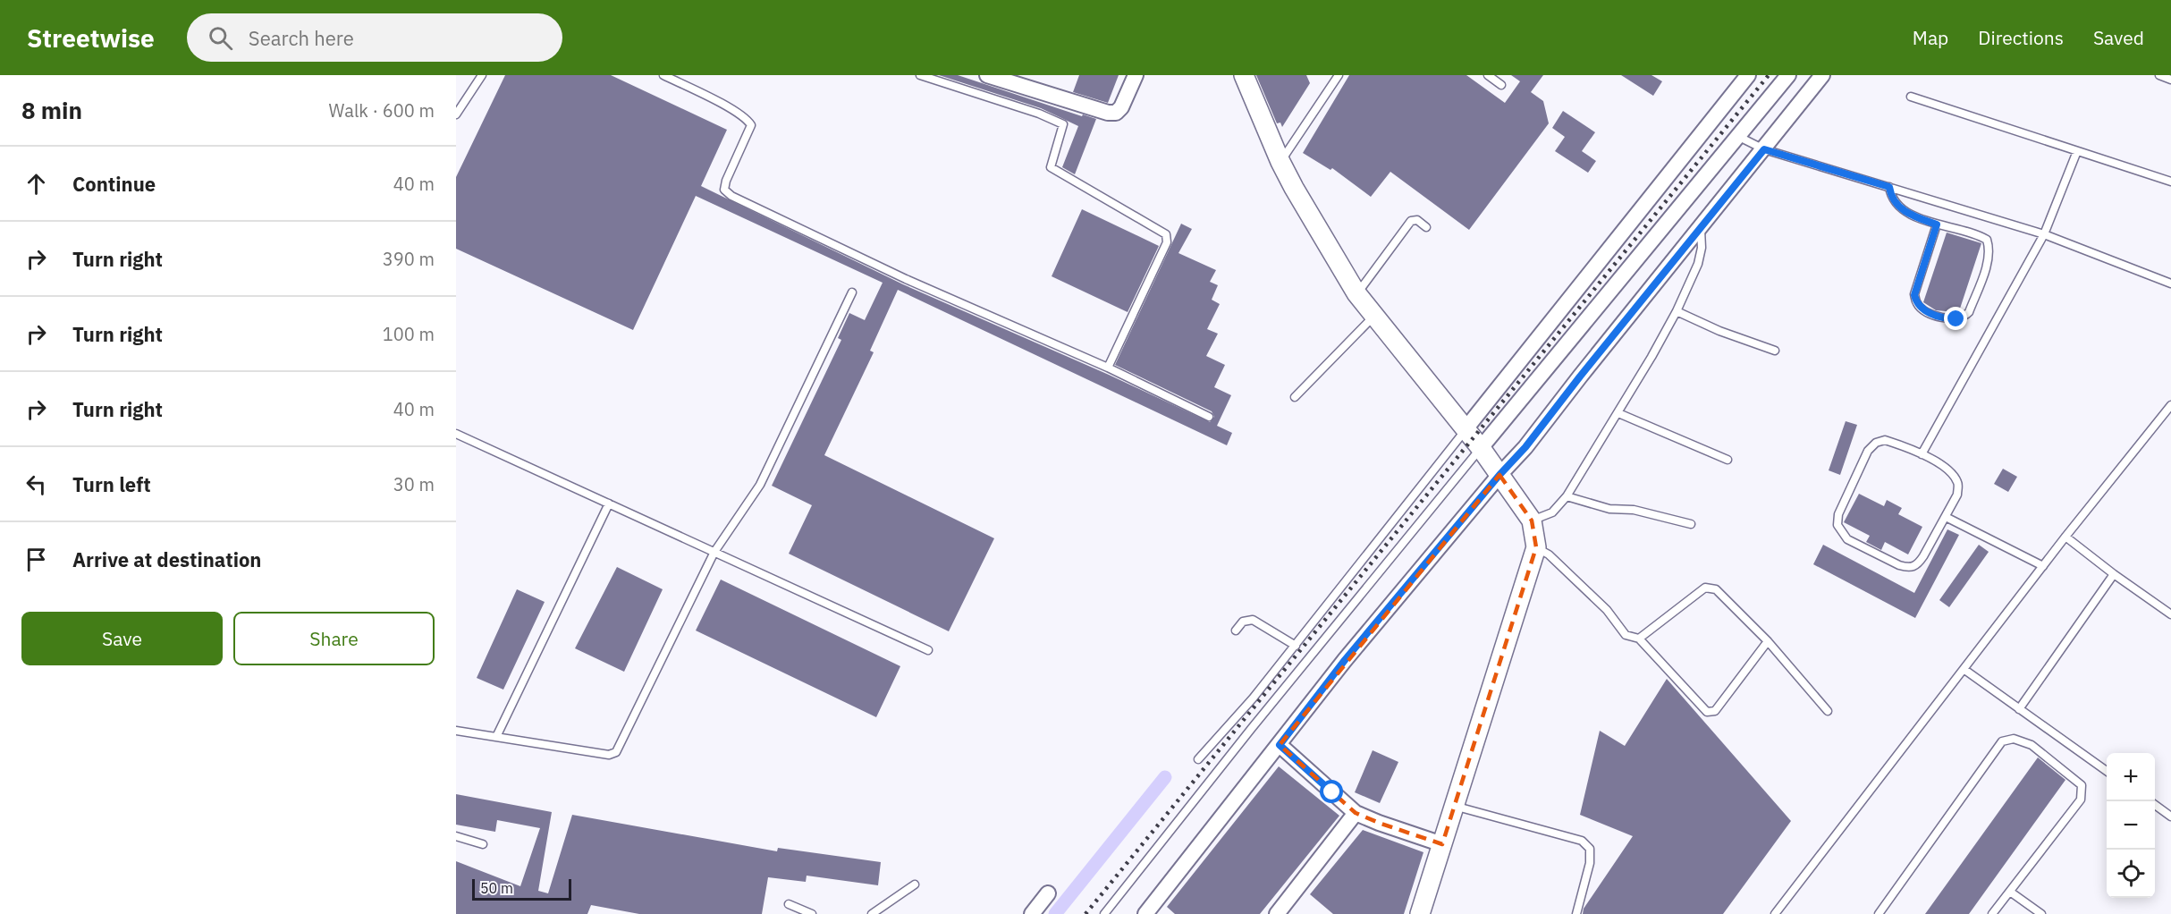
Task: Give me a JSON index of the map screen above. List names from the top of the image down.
{
  "scale_bar": "50 m",
  "page": {
    "header": "Streetwise",
    "search": "Search here",
    "nav": ["Map", "Directions", "Saved"],
    "heading": ["8 min", "Walk · 600 m"],
    "list": [
      ["Continue", "40 m"],
      ["Turn right", "390 m"],
      ["Turn right", "100 m"],
      ["Turn right", "40 m"],
      ["Turn left", "30 m"],
      "Arrive at destination"
    ],
    "buttons": ["Save", "Share"],
    "map_buttons": ["+", "−"],
    "scale": "50 m"
  }
}
